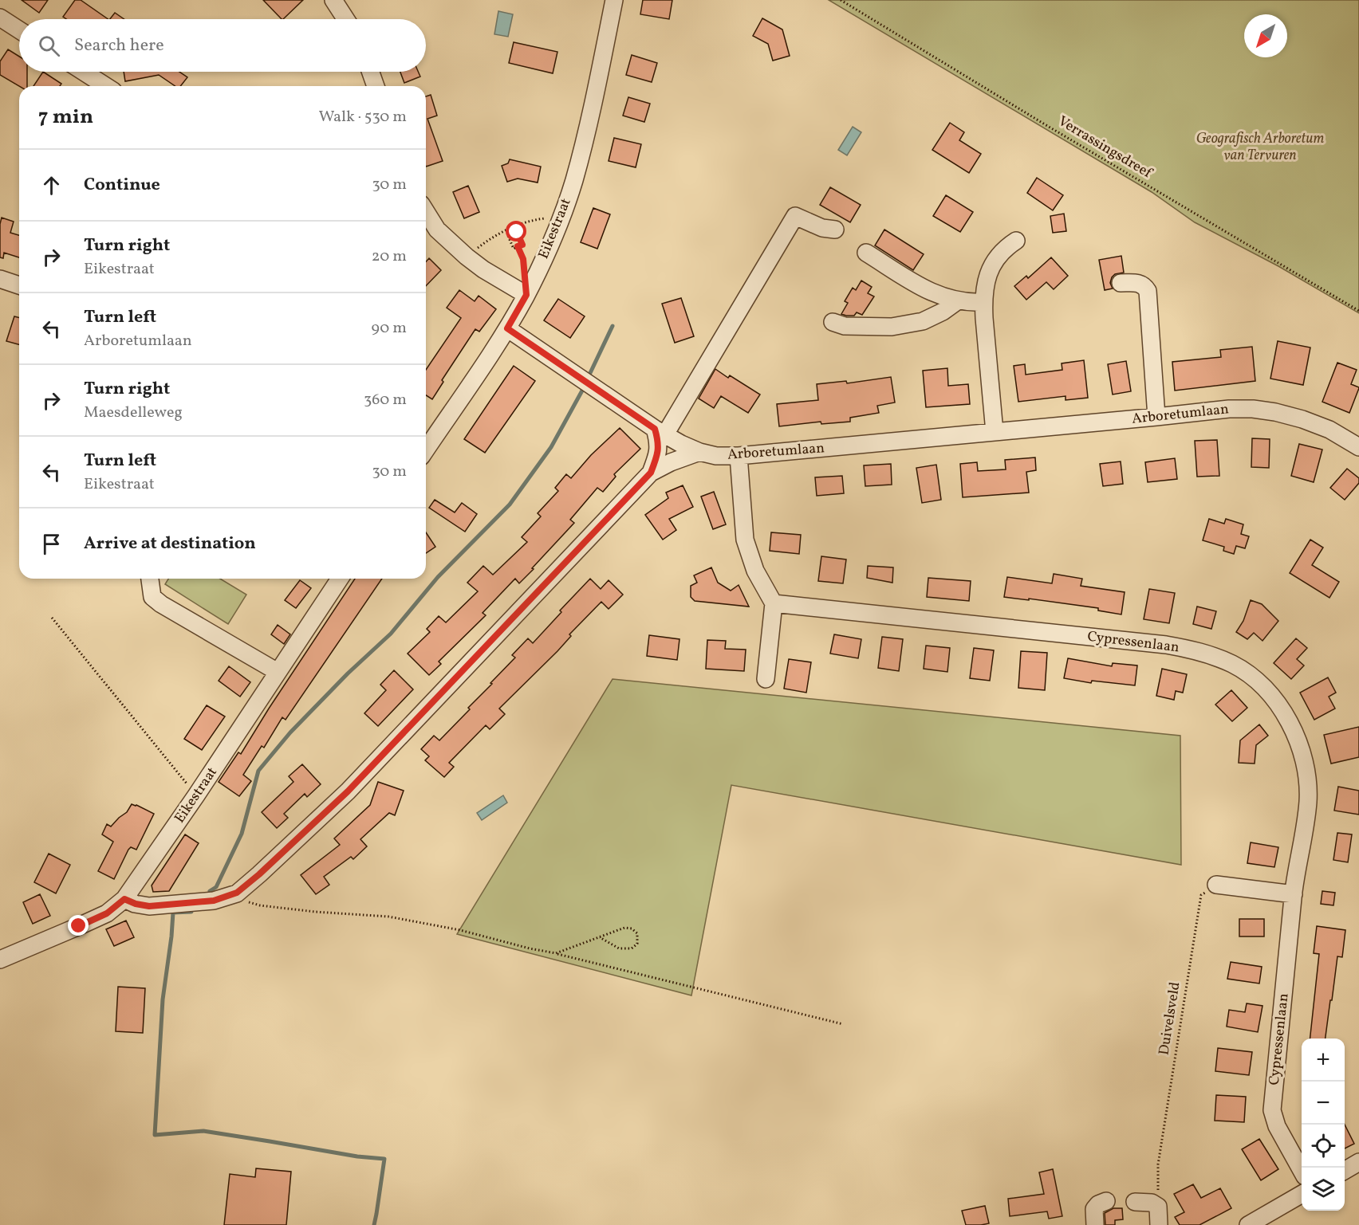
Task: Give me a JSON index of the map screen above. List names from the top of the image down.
{
  "streets": {
    "street": ["Eikestraat", "Arboretumlaan", "Cypressenlaan"],
    "path": ["Verrassingsdreef", "Duivelsveld"]
  },
  "crossings": [
    ["Eikestraat", "Arboretumlaan"]
  ],
  "parks": ["Geografisch Arboretum van Tervuren"],
  "north": "bottom left",
  "page": {
    "search": "Search here",
    "heading": ["7 min", "Walk · 530 m"],
    "list": [
      ["Continue", "30 m"],
      ["Turn right", "Eikestraat", "20 m"],
      ["Turn left", "Arboretumlaan", "90 m"],
      ["Turn right", "Maesdelleweg", "360 m"],
      ["Turn left", "Eikestraat", "30 m"],
      "Arrive at destination"
    ],
    "map_buttons": ["+", "−"]
  }
}
